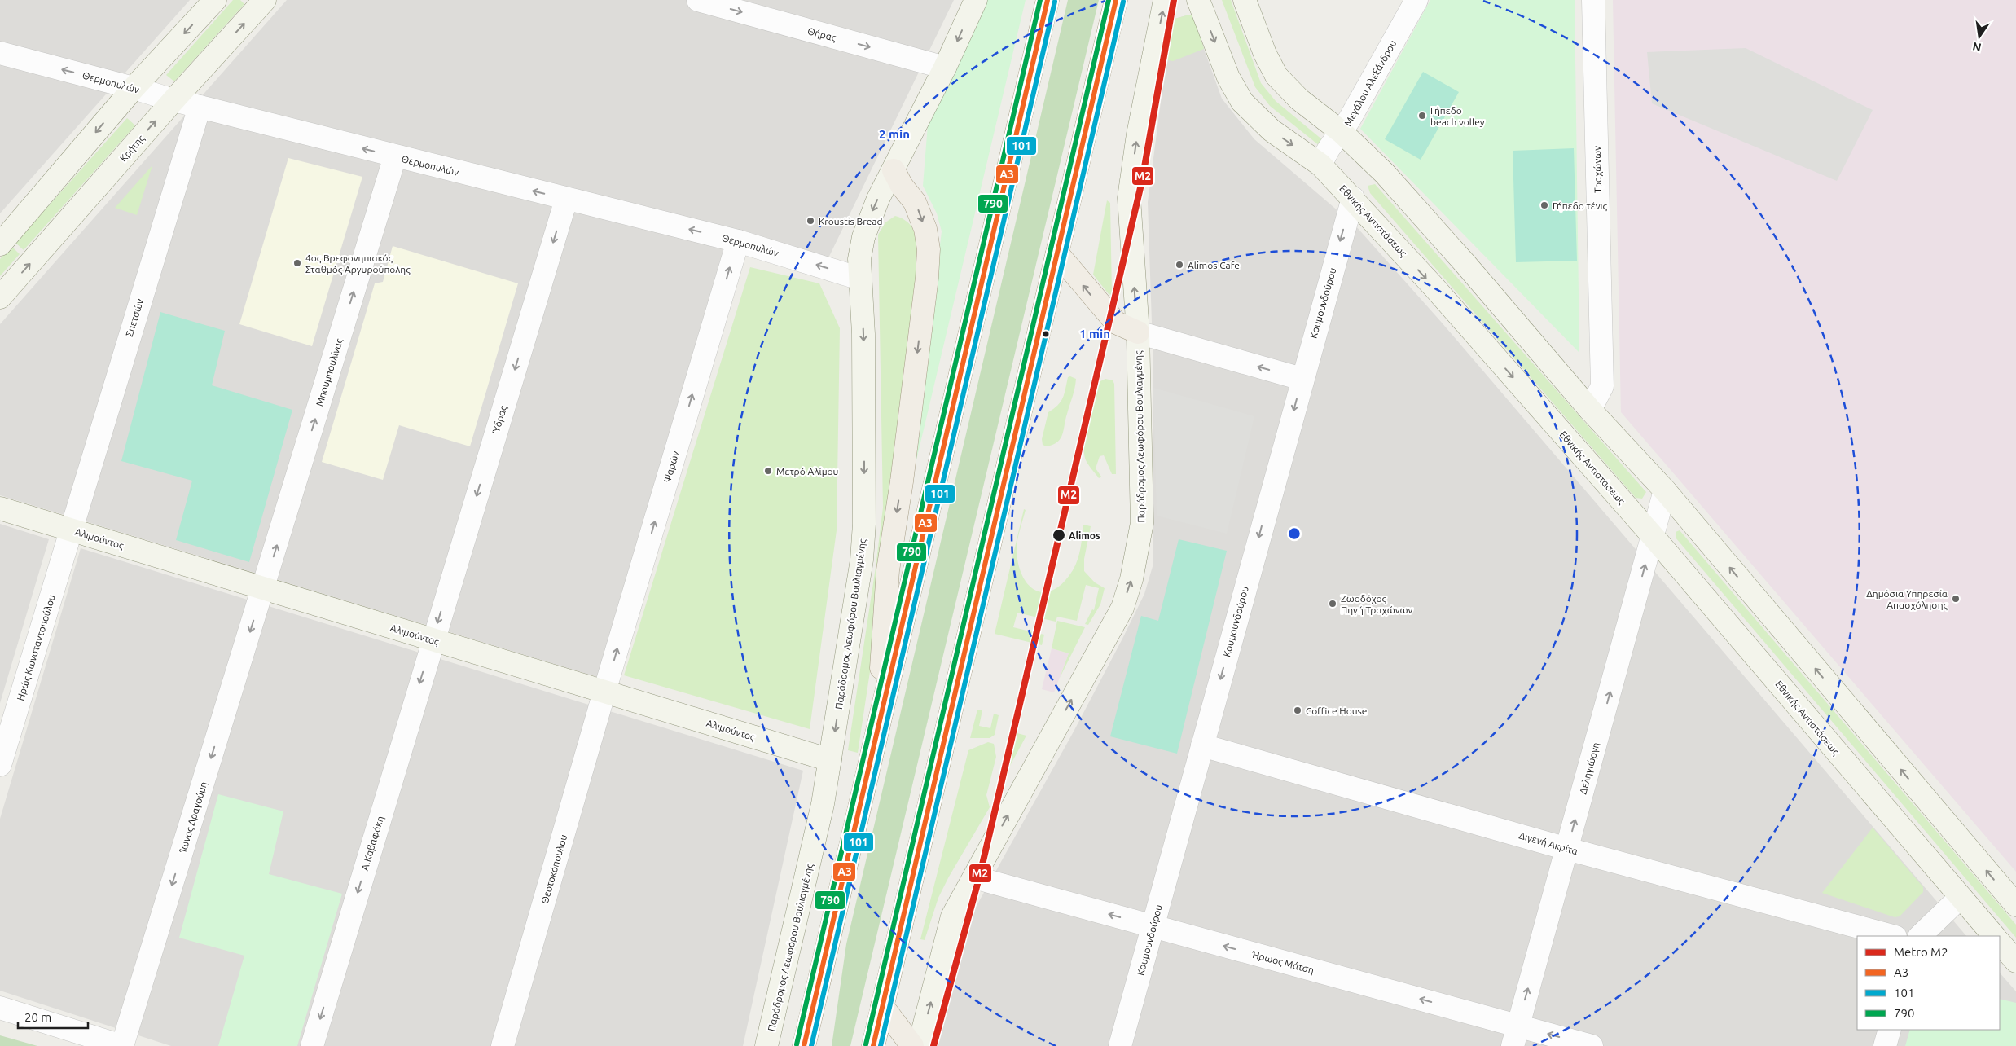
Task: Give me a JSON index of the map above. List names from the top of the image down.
{
  "streets": {
    "street": [
      "Θήρας",
      "Θερμοπυλών",
      "Μεγάλου Αλεξάνδρου",
      "Κρήτης",
      "Τραχώνων",
      "Εθνικής Αντιστάσεως",
      "Κουμουνδούρου",
      "Σπετσών",
      "Μπουμπουλίνας",
      "Ύδρας",
      "Παράδρομος Λεωφόρου Βουλιαγμένης",
      "Ψαρών",
      "Αλιμούντος",
      "Ηρώς Κωνσταντοπούλου",
      "Δεληγιώργη",
      "Ίωνος Δραγούμη",
      "Α.Καβαφάκη",
      "Διγενή Ακρίτα",
      "Θεοτοκόπουλου",
      "Ήρωος Μάτση"
    ]
  },
  "crossings": [
    ["Θήρας", "Παράδρομος Λεωφόρου Βουλιαγμένης"],
    ["Θερμοπυλών", "Κρήτης"],
    ["Θερμοπυλών", "Σπετσών"],
    ["Θερμοπυλών", "Μπουμπουλίνας"],
    ["Θερμοπυλών", "Ύδρας"],
    ["Θερμοπυλών", "Παράδρομος Λεωφόρου Βουλιαγμένης"],
    ["Θερμοπυλών", "Ψαρών"],
    ["Μεγάλου Αλεξάνδρου", "Εθνικής Αντιστάσεως"],
    ["Εθνικής Αντιστάσεως", "Κουμουνδούρου"],
    ["Εθνικής Αντιστάσεως", "Δεληγιώργη"],
    ["Κουμουνδούρου", "Διγενή Ακρίτα"],
    ["Κουμουνδούρου", "Ήρωος Μάτση"],
    ["Σπετσών", "Αλιμούντος"],
    ["Σπετσών", "Ηρώς Κωνσταντοπούλου"],
    ["Μπουμπουλίνας", "Αλιμούντος"],
    ["Μπουμπουλίνας", "Ίωνος Δραγούμη"],
    ["Ύδρας", "Αλιμούντος"],
    ["Ύδρας", "Α.Καβαφάκη"],
    ["Παράδρομος Λεωφόρου Βουλιαγμένης", "Αλιμούντος"],
    ["Παράδρομος Λεωφόρου Βουλιαγμένης", "Ήρωος Μάτση"],
    ["Ψαρών", "Αλιμούντος"],
    ["Ψαρών", "Θεοτοκόπουλου"],
    ["Αλιμούντος", "Ηρώς Κωνσταντοπούλου"],
    ["Αλιμούντος", "Ίωνος Δραγούμη"],
    ["Αλιμούντος", "Α.Καβαφάκη"],
    ["Αλιμούντος", "Θεοτοκόπουλου"],
    ["Δεληγιώργη", "Διγενή Ακρίτα"],
    ["Δεληγιώργη", "Ήρωος Μάτση"]
  ],
  "one_way": [
    "Θήρας",
    "Θερμοπυλών",
    "Κουμουνδούρου",
    "Μπουμπουλίνας",
    "Ύδρας",
    "Ψαρών",
    "Δεληγιώργη",
    "Ίωνος Δραγούμη",
    "Α.Καβαφάκη",
    "Ήρωος Μάτση"
  ],
  "places": [
    "Γήπεδο beach volley",
    "Γήπεδο τένις",
    "Kroustis Bread",
    "4ος Βρεφονηπιακός Σταθμός Αργυρούπολης",
    "Alimos Cafe",
    "Μετρό Αλίμου",
    "Alimos",
    "Δημόσια Υπηρεσία Απασχόλησης",
    "Ζωοδόχος Πηγή Τραχώνων",
    "Coffice House"
  ],
  "lines": [
    "metro line Μ2",
    "transit line Α3",
    "transit line 790",
    "transit line 101"
  ],
  "legend": [
    "Metro Μ2",
    "Α3",
    "101",
    "790"
  ],
  "scale_bar": "20 m",
  "north": "bottom",
  "rings": ["2 min", "1 min"]
}
